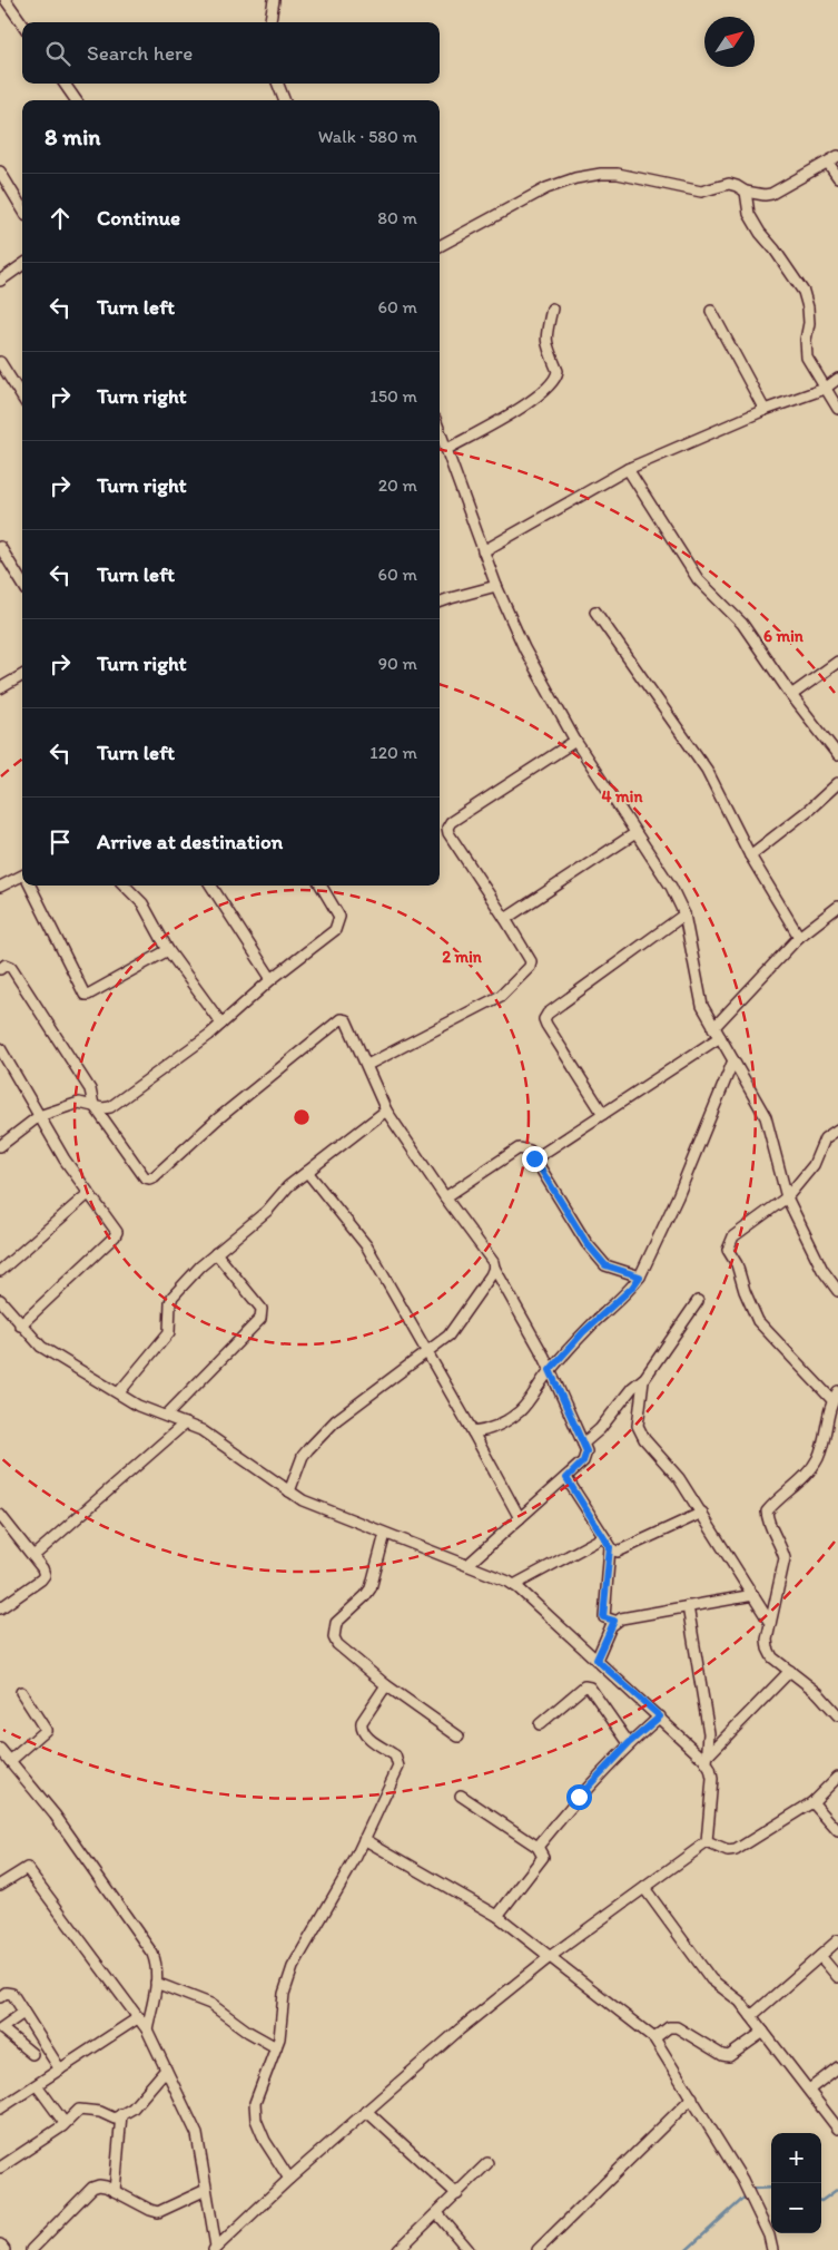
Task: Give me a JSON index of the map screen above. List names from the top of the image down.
{
  "north": "top right",
  "page": {
    "search": "Search here",
    "heading": ["8 min", "Walk · 580 m"],
    "list": [
      ["Continue", "80 m"],
      ["Turn left", "60 m"],
      ["Turn right", "150 m"],
      ["Turn right", "20 m"],
      ["Turn left", "60 m"],
      ["Turn right", "90 m"],
      ["Turn left", "120 m"],
      "Arrive at destination"
    ],
    "map_buttons": ["+", "−"]
  },
  "rings": ["6 min", "4 min", "2 min"]
}
